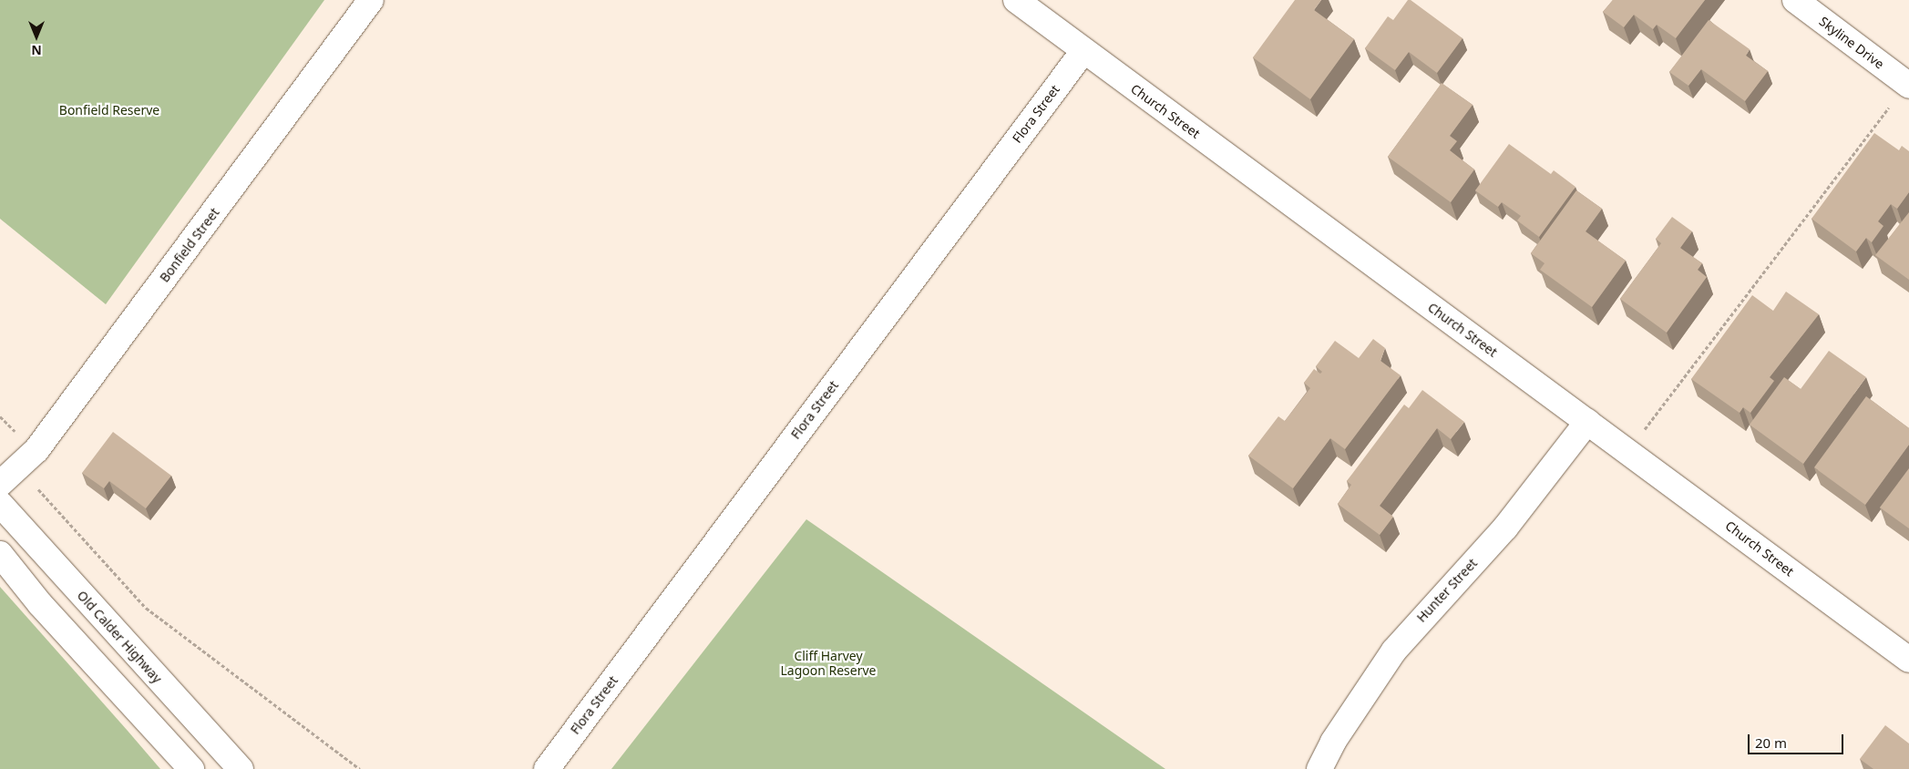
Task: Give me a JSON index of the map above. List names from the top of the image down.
{
  "streets": {
    "street": [
      "Skyline Drive",
      "Church Street",
      "Flora Street",
      "Bonfield Street",
      "Hunter Street",
      "Old Calder Highway"
    ]
  },
  "crossings": [
    ["Church Street", "Flora Street"],
    ["Church Street", "Hunter Street"]
  ],
  "parks": ["Bonfield Reserve", "Cliff Harvey Lagoon Reserve"],
  "scale_bar": "20 m",
  "north": "bottom"
}
